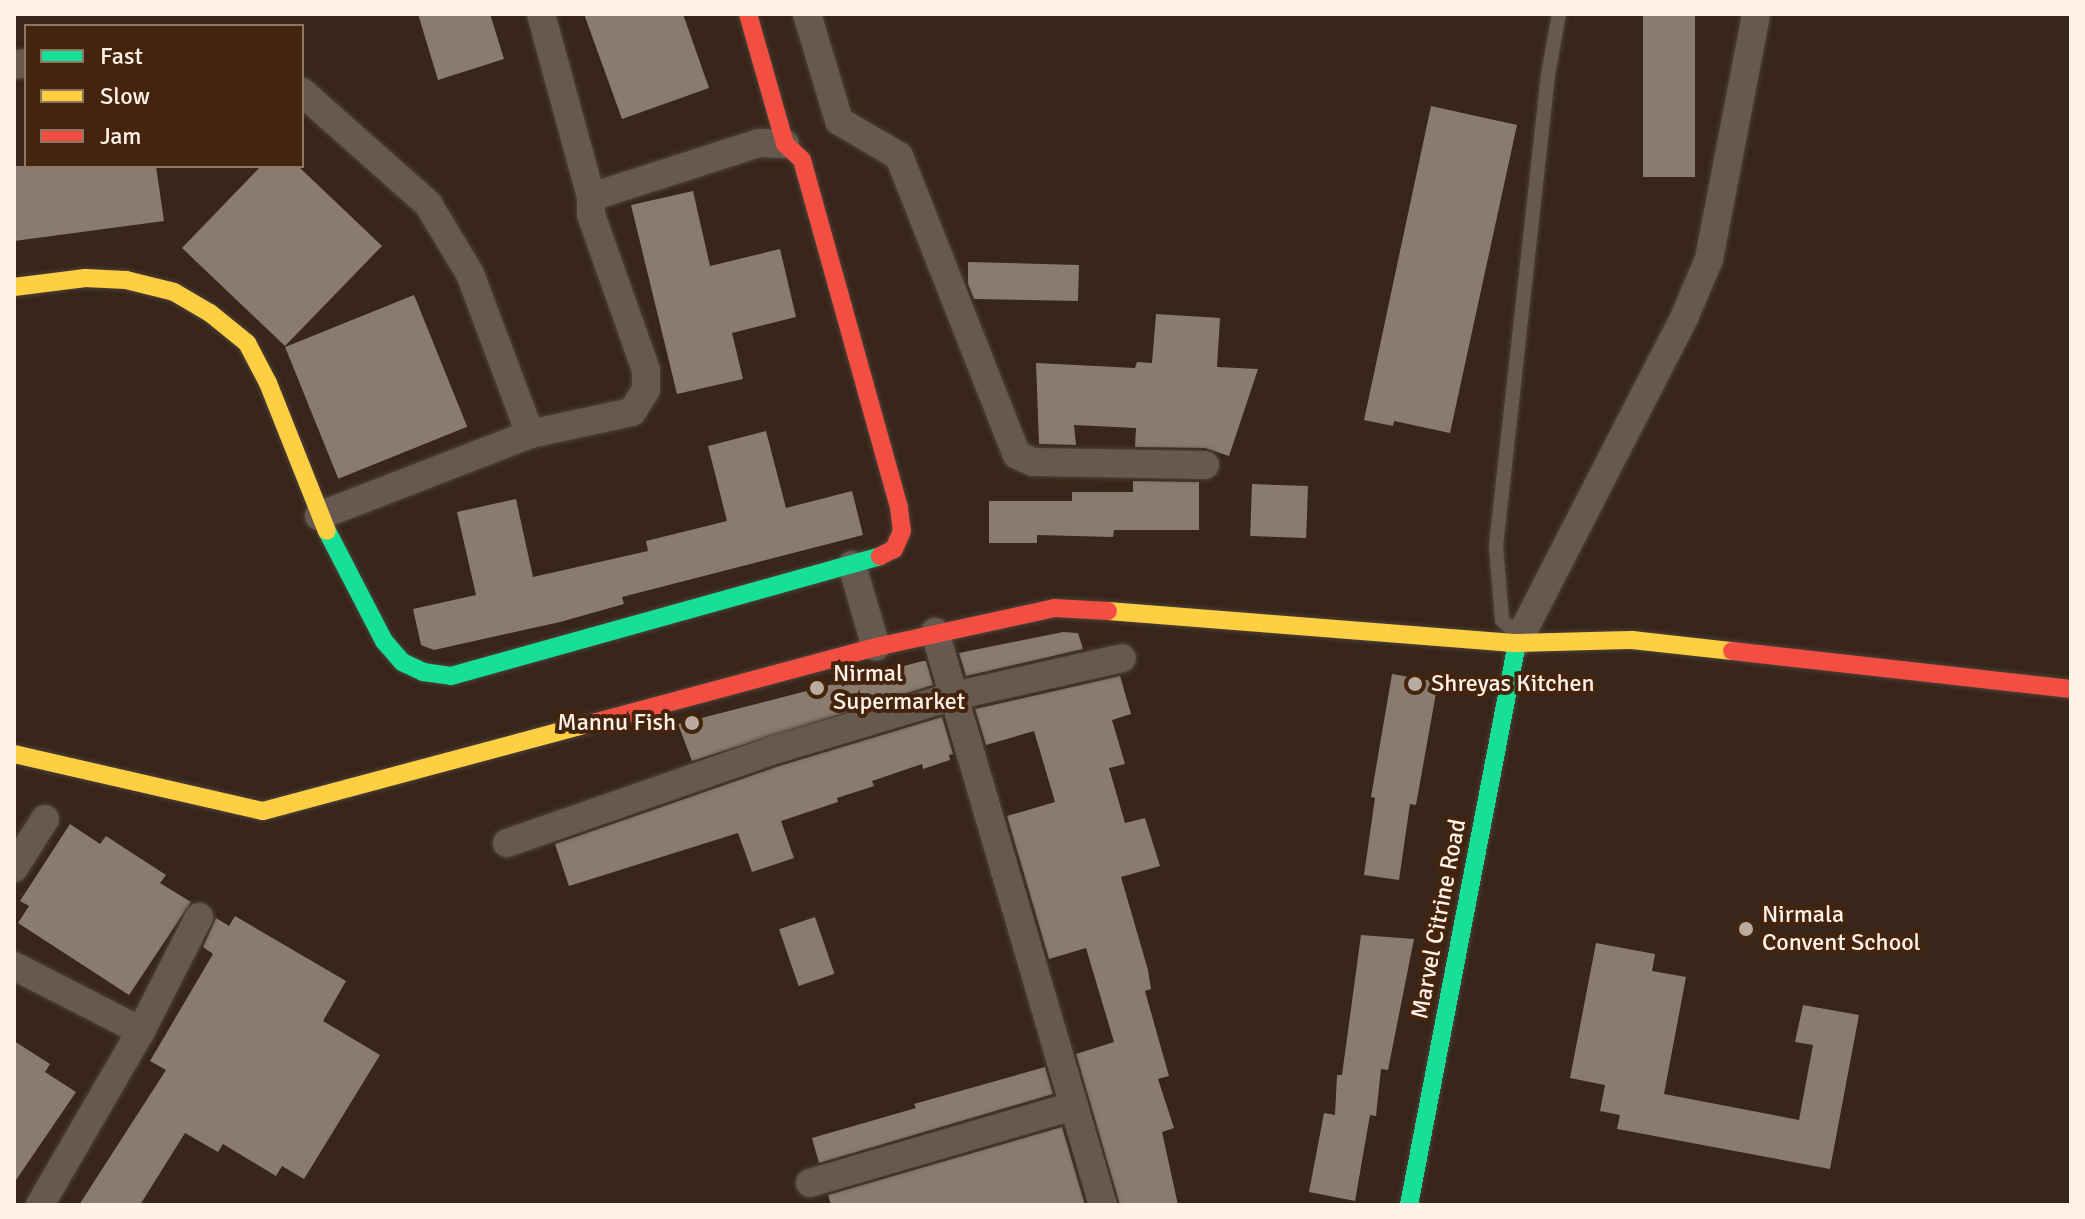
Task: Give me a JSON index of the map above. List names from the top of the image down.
{
  "streets": {
    "street": ["Marvel Citrine Road"]
  },
  "places": [
    "Shreyas Kitchen",
    "Nirmal Supermarket",
    "Mannu Fish",
    "Nirmala Convent School"
  ],
  "legend": ["Fast", "Slow", "Jam"]
}
